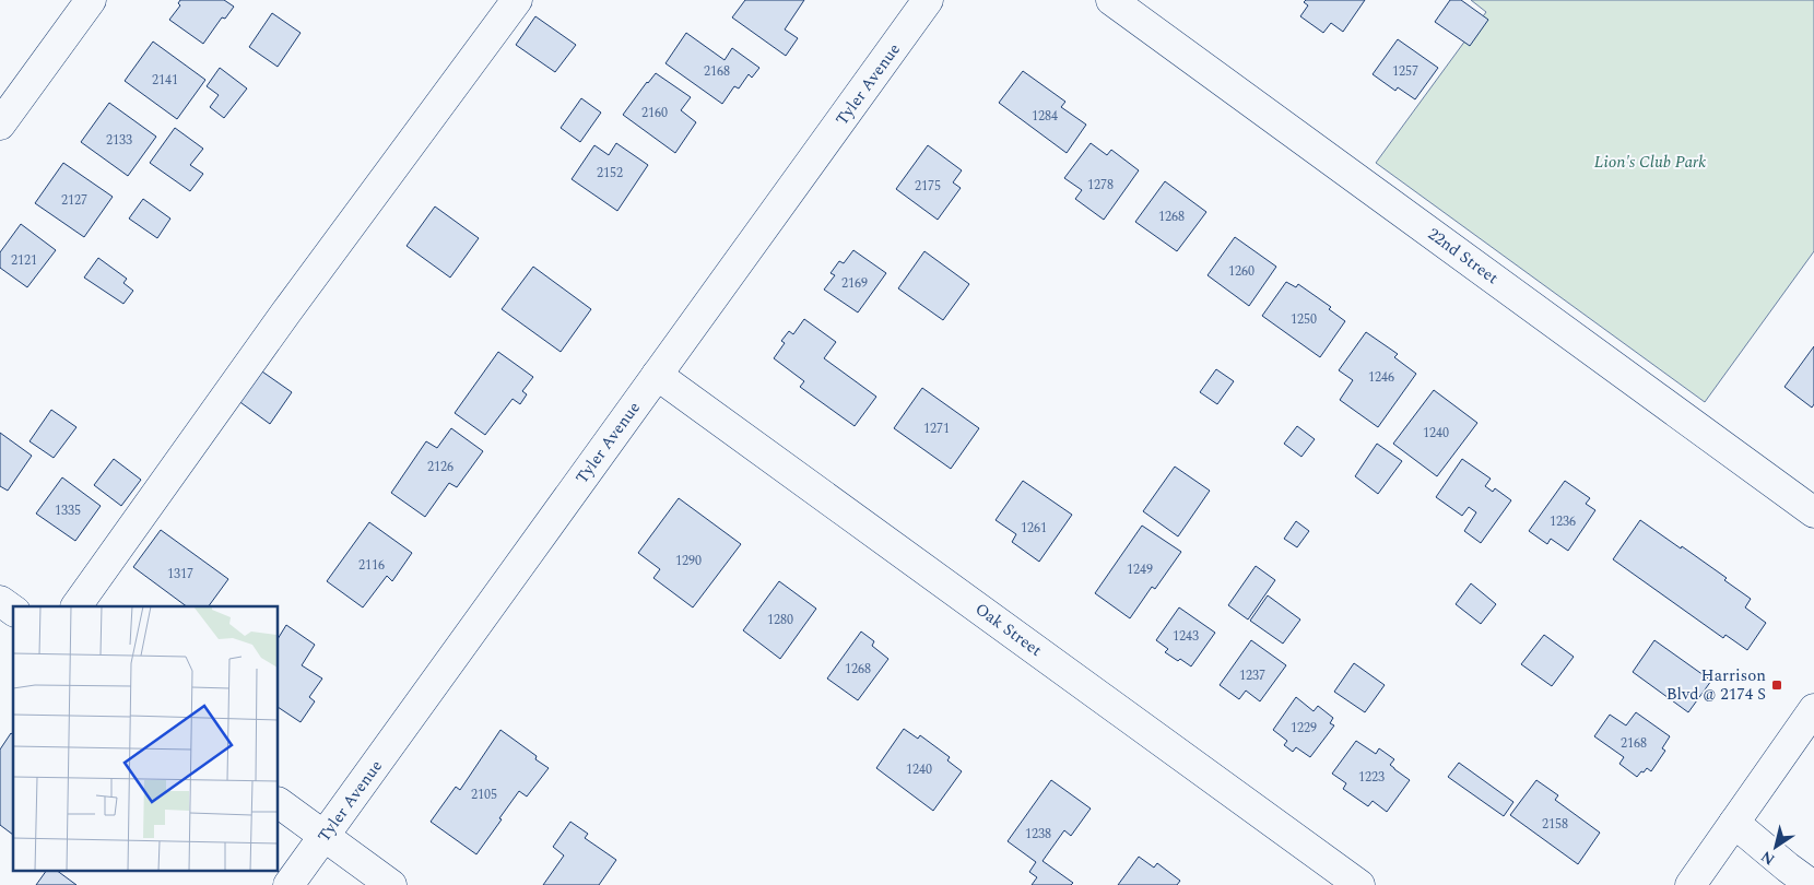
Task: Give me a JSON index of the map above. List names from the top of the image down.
{
  "streets": {
    "street": ["Tyler Avenue", "22nd Street", "Oak Street"]
  },
  "crossings": [
    ["Tyler Avenue", "Oak Street"]
  ],
  "parks": ["Lion's Club Park"],
  "places": {
    "transit": ["Harrison Blvd @ 2174 S"]
  },
  "house_numbers": [
    "2168",
    "1257",
    "2141",
    "2160",
    "1284",
    "2133",
    "2152",
    "1278",
    "2175",
    "2127",
    "1268",
    "2121",
    "1260",
    "2169",
    "1250",
    "1246",
    "1271",
    "1240",
    "2126",
    "1335",
    "1236",
    "1261",
    "1290",
    "2116",
    "1249",
    "1317",
    "1280",
    "1243",
    "1268",
    "1237",
    "1229",
    "2168",
    "1240",
    "1223",
    "2105",
    "2158",
    "1238"
  ],
  "north": "bottom left"
}
